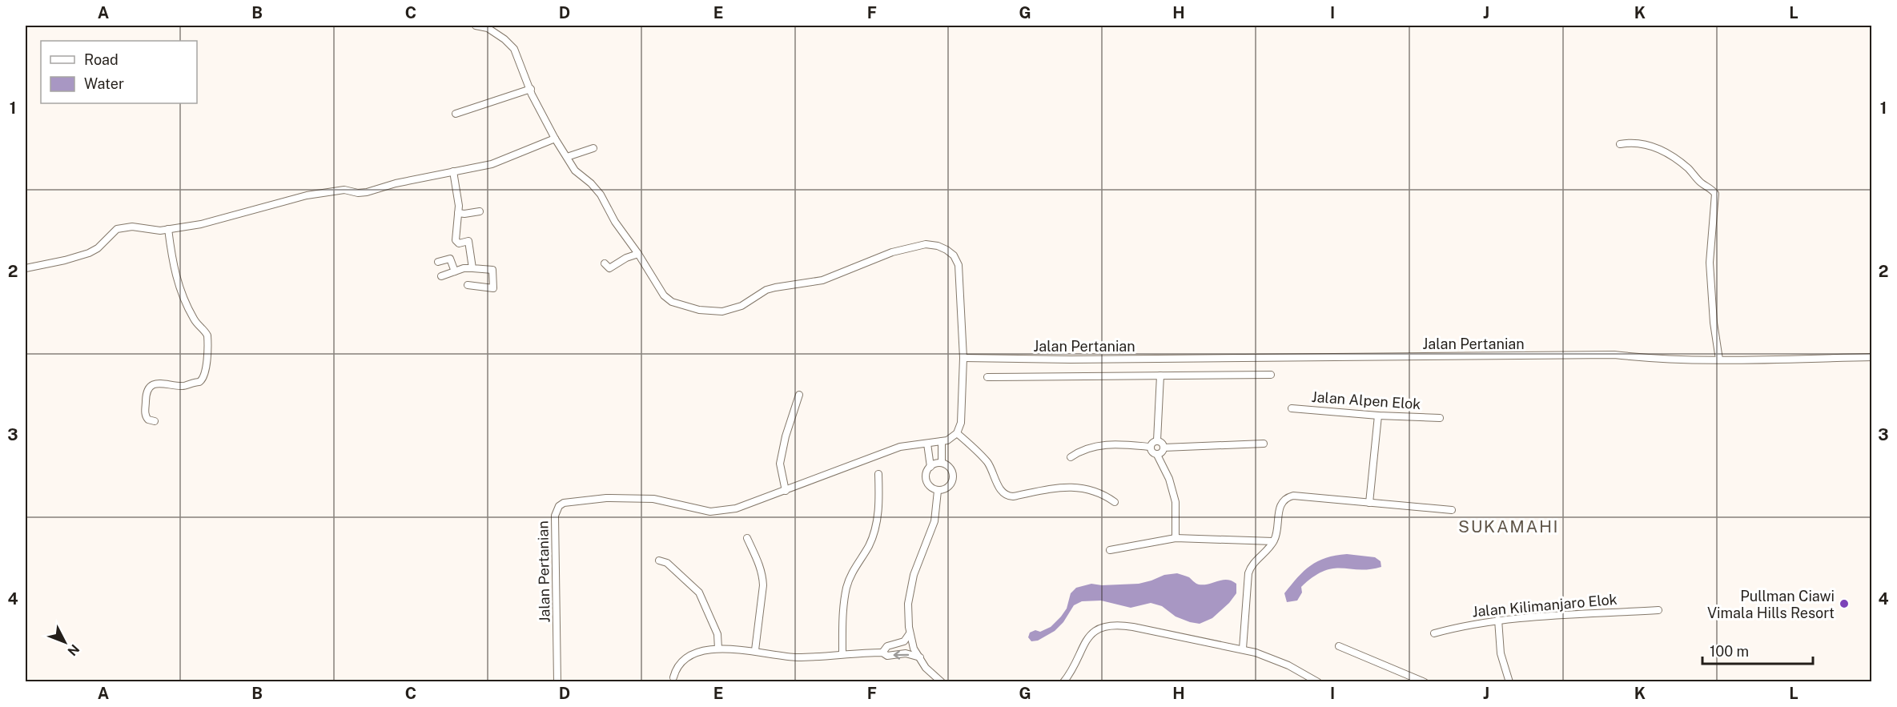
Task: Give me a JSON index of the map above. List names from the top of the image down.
{
  "streets": {
    "street": ["Jalan Pertanian", "Jalan Alpen Elok", "Jalan Kilimanjaro Elok"]
  },
  "districts": ["SUKAMAHI"],
  "places": ["Pullman Ciawi Vimala Hills Resort"],
  "legend": ["Road", "Water"],
  "scale_bar": "100 m",
  "north": "bottom right",
  "grid": {
    "columns": [
      "A",
      "B",
      "C",
      "D",
      "E",
      "F",
      "G",
      "H",
      "I",
      "J",
      "K",
      "L"
    ],
    "rows": [
      "1",
      "2",
      "3",
      "4"
    ]
  }
}
